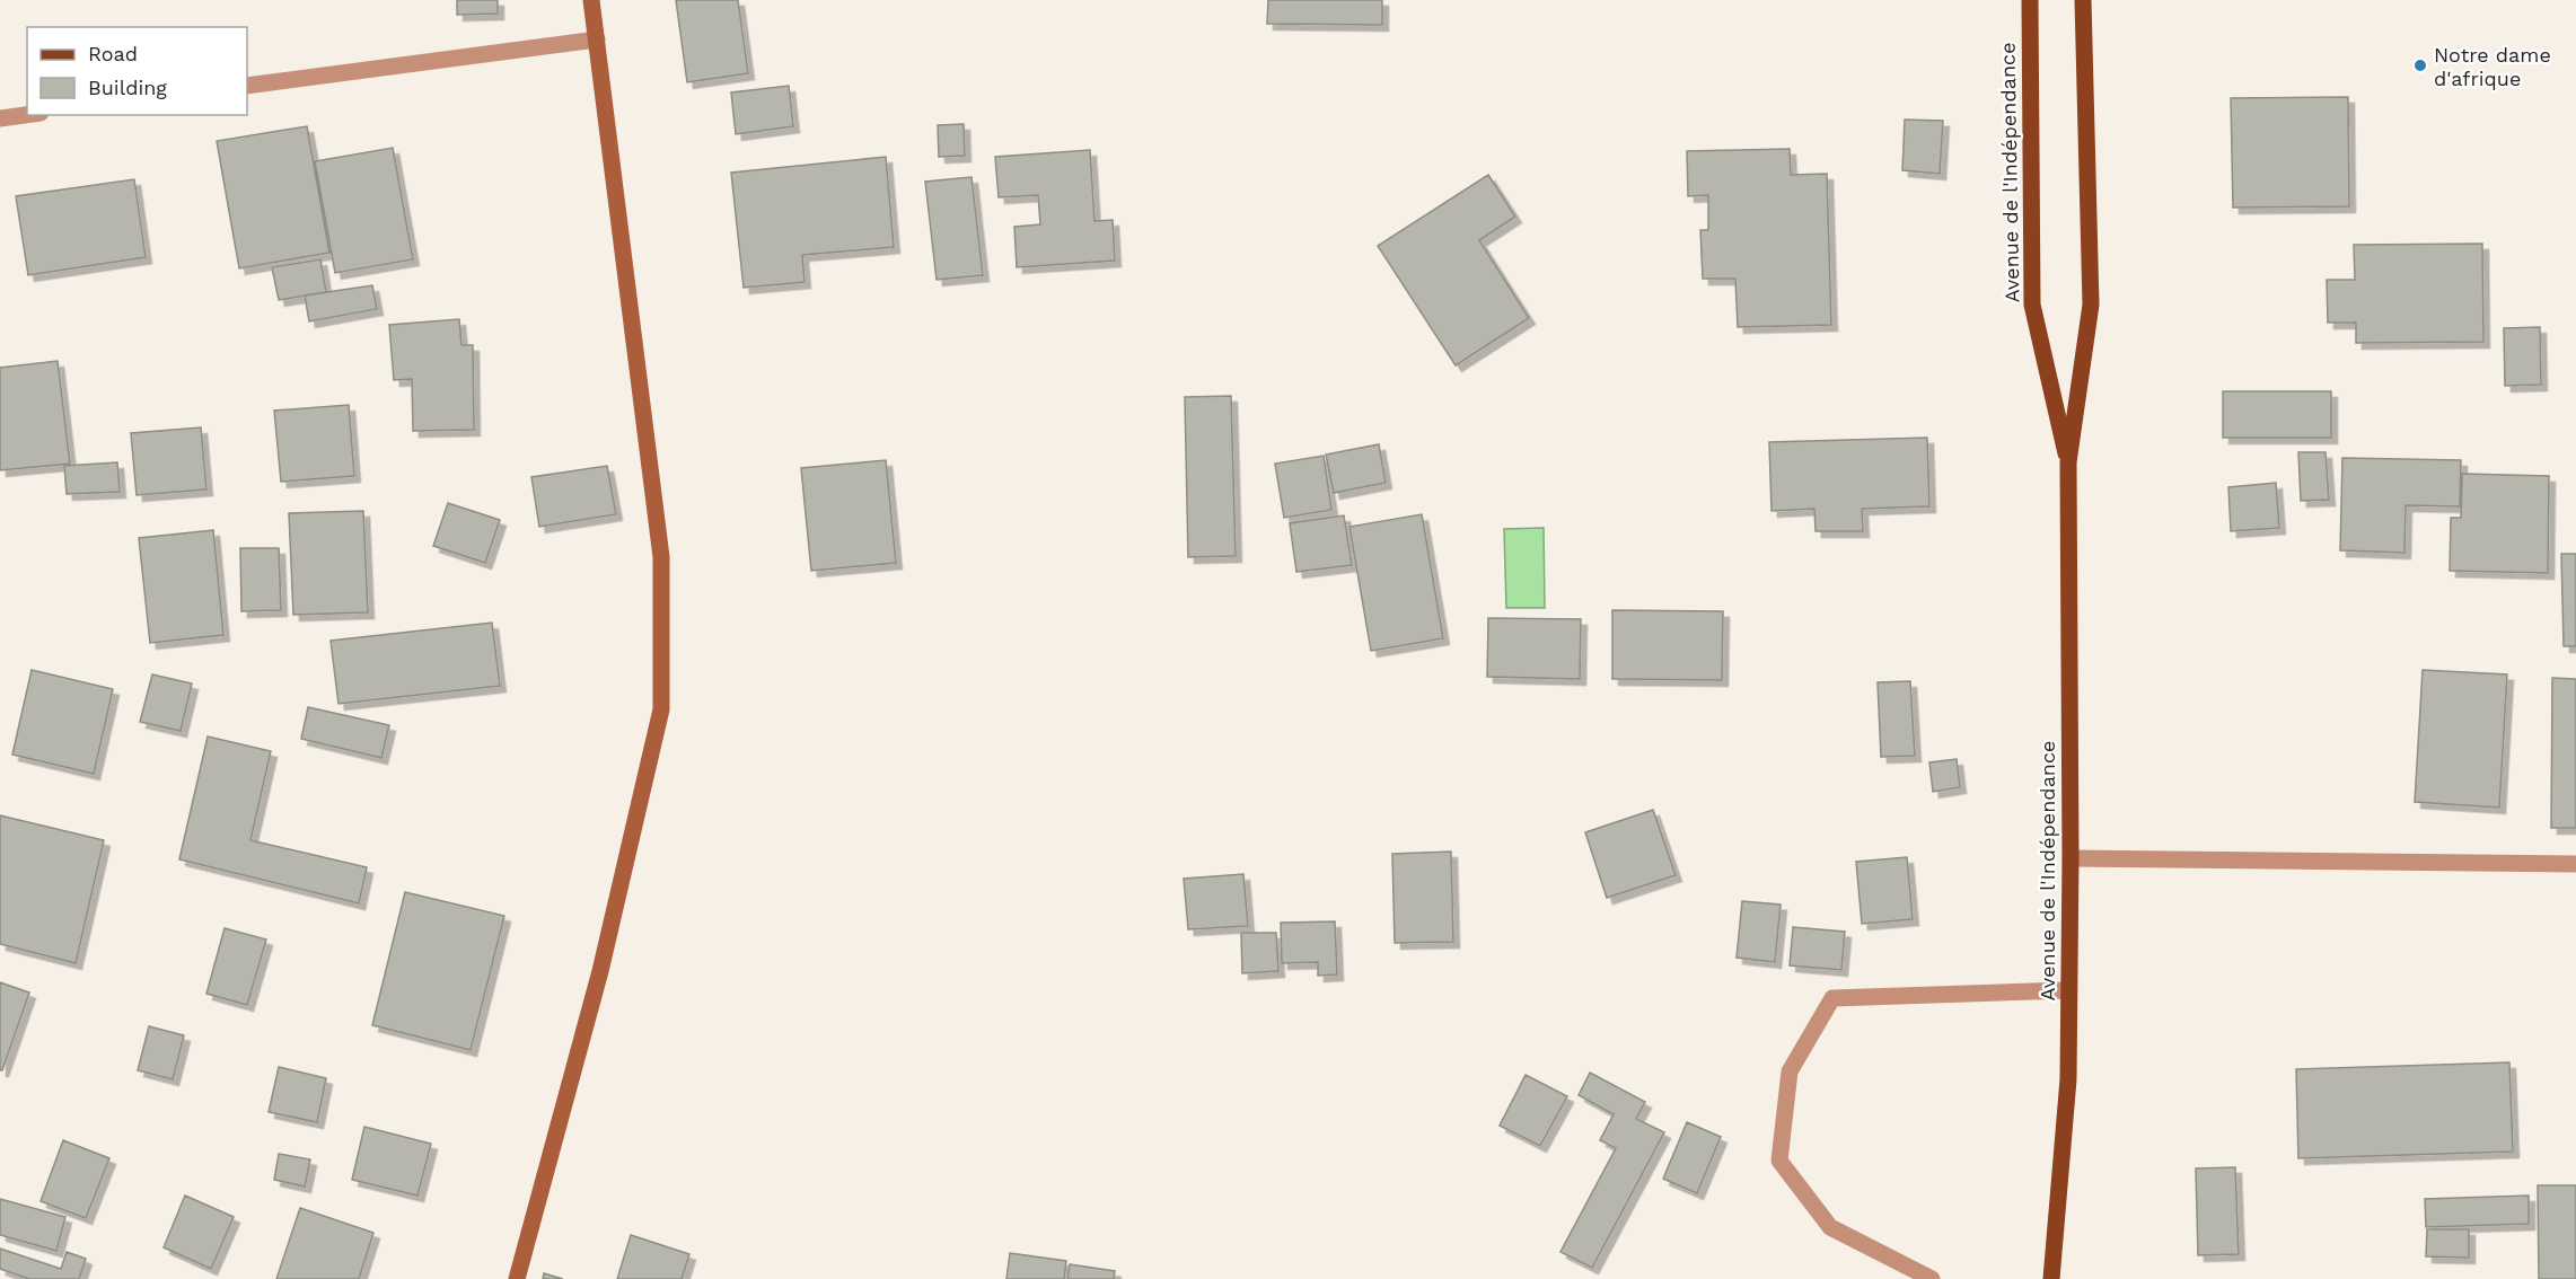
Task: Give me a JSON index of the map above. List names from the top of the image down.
{
  "streets": {
    "main road": ["Avenue de l'Indépendance"]
  },
  "places": ["Notre dame d'afrique"],
  "legend": ["Road", "Building"]
}
